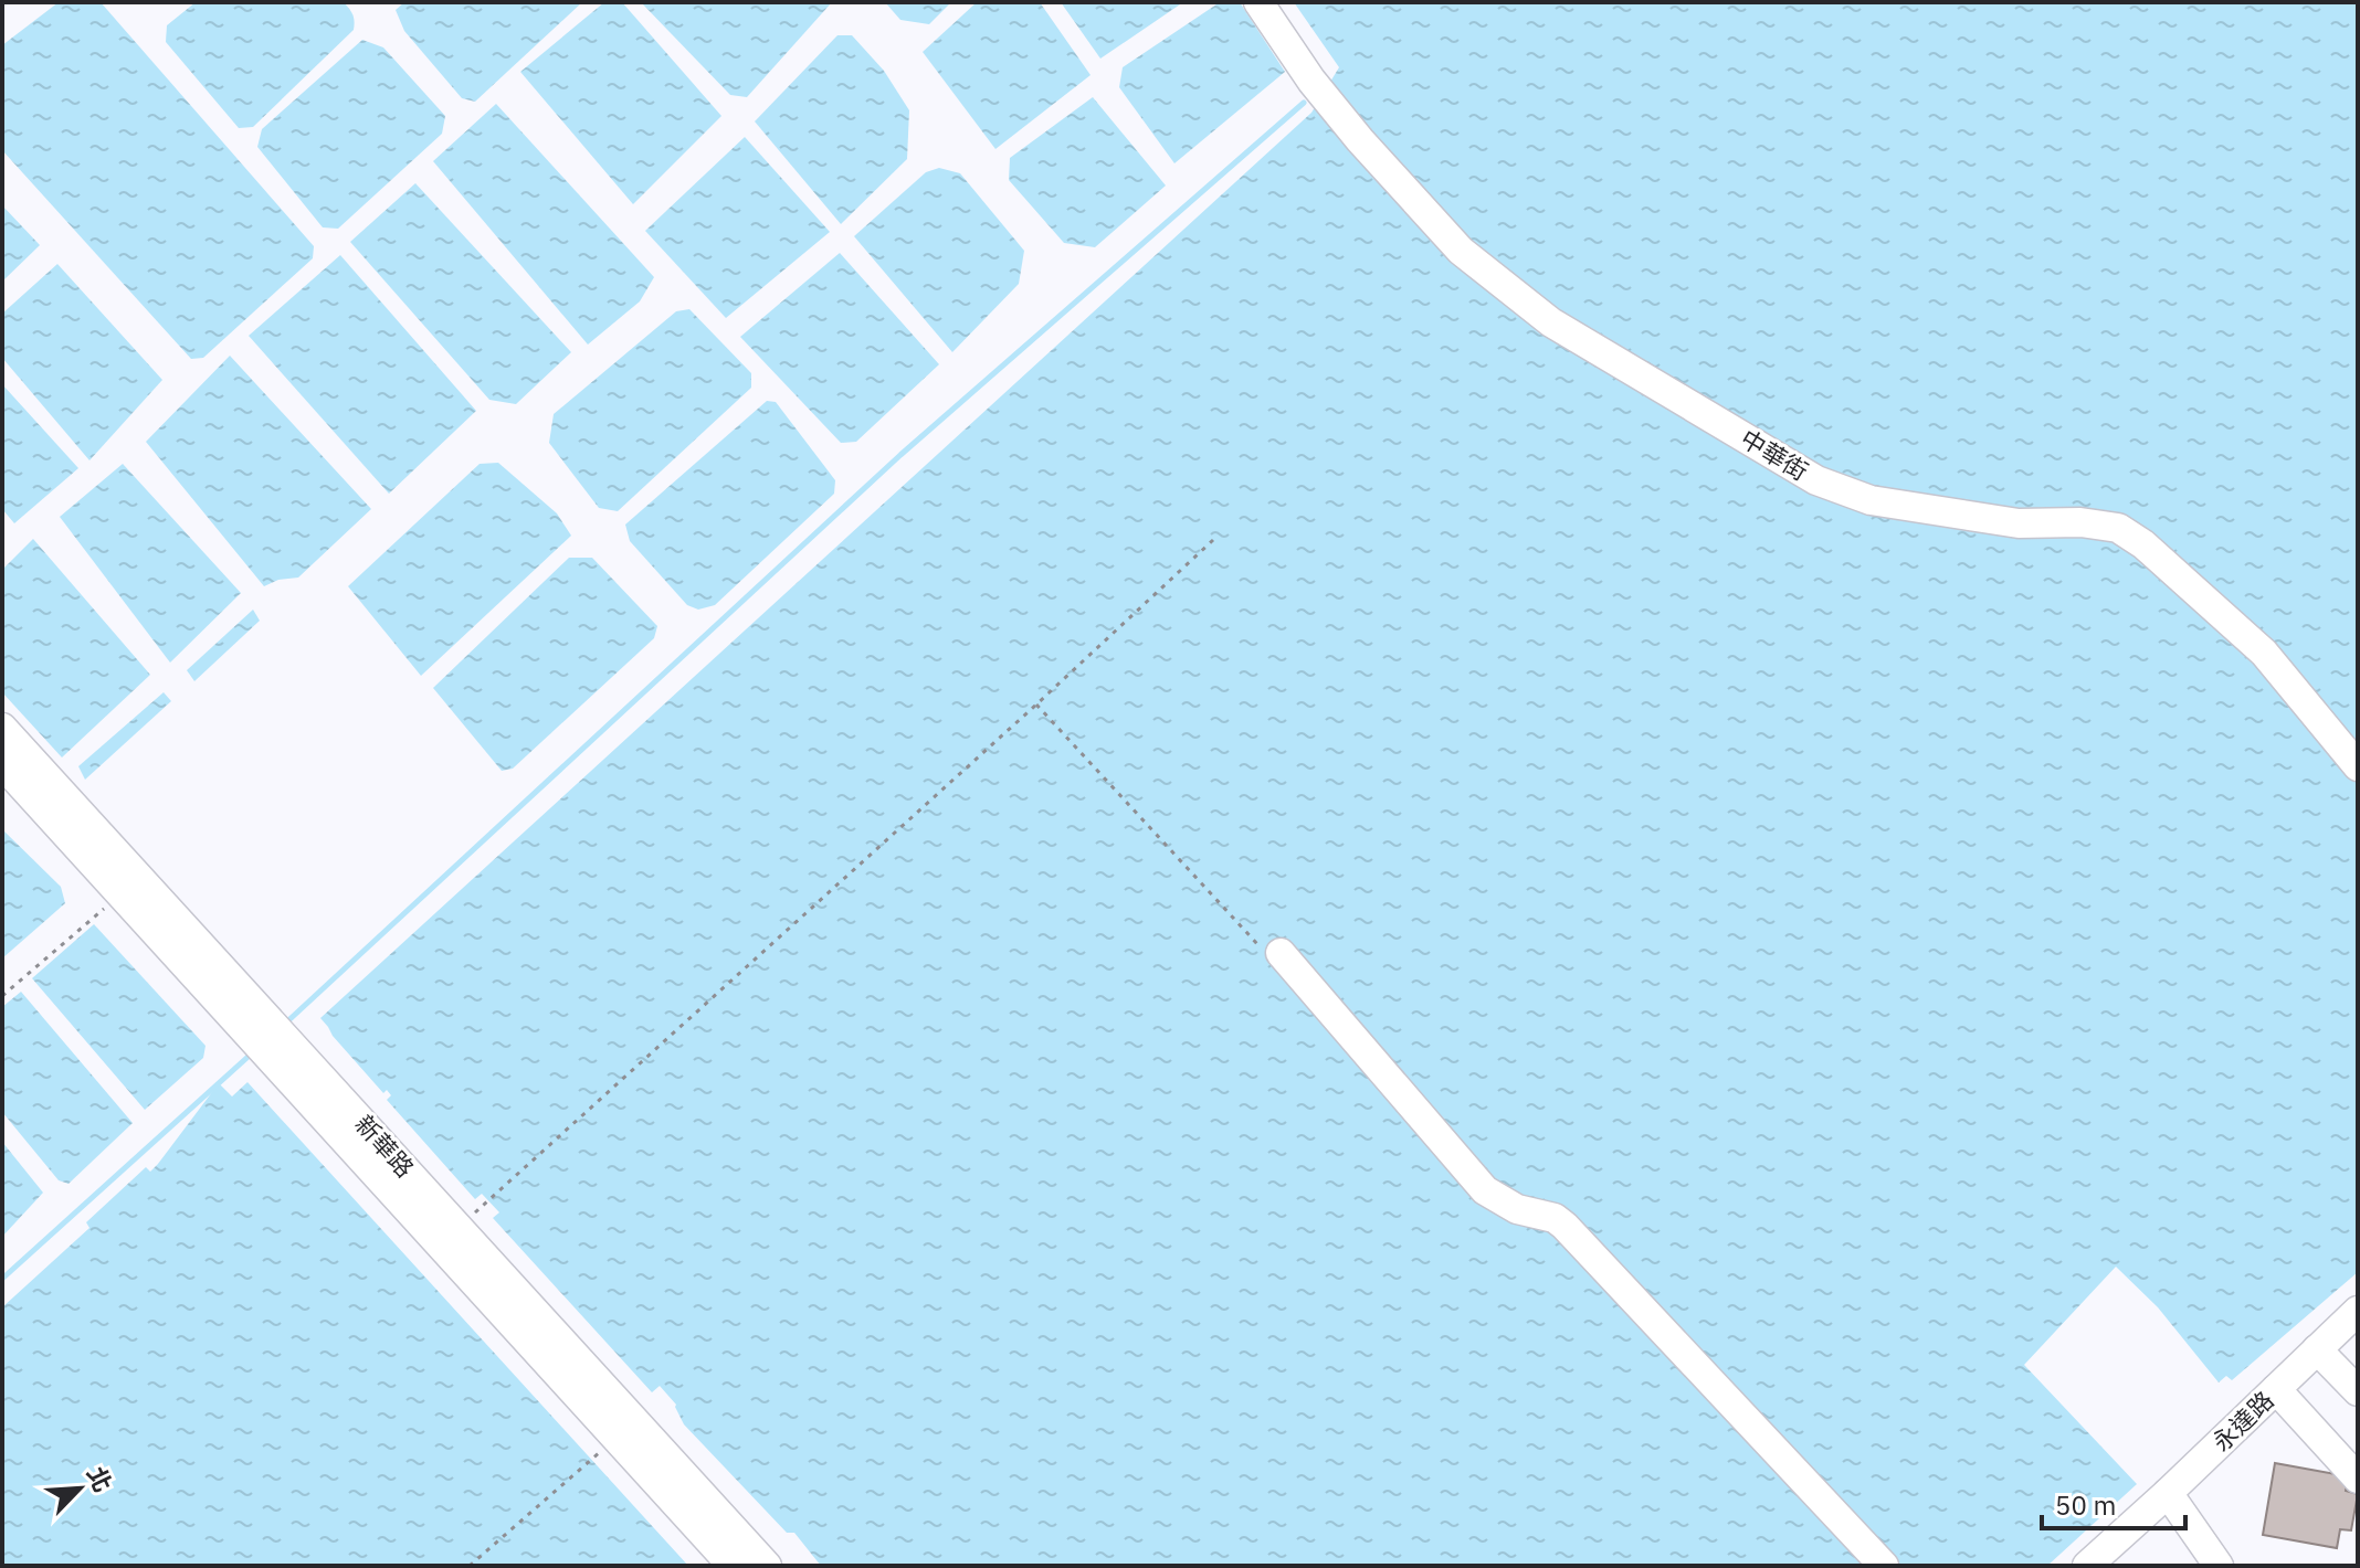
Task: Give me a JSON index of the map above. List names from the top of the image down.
{
  "streets": {
    "street": ["中華街", "新華路", "永達路"]
  },
  "scale_bar": "50 m",
  "north": "top right"
}
